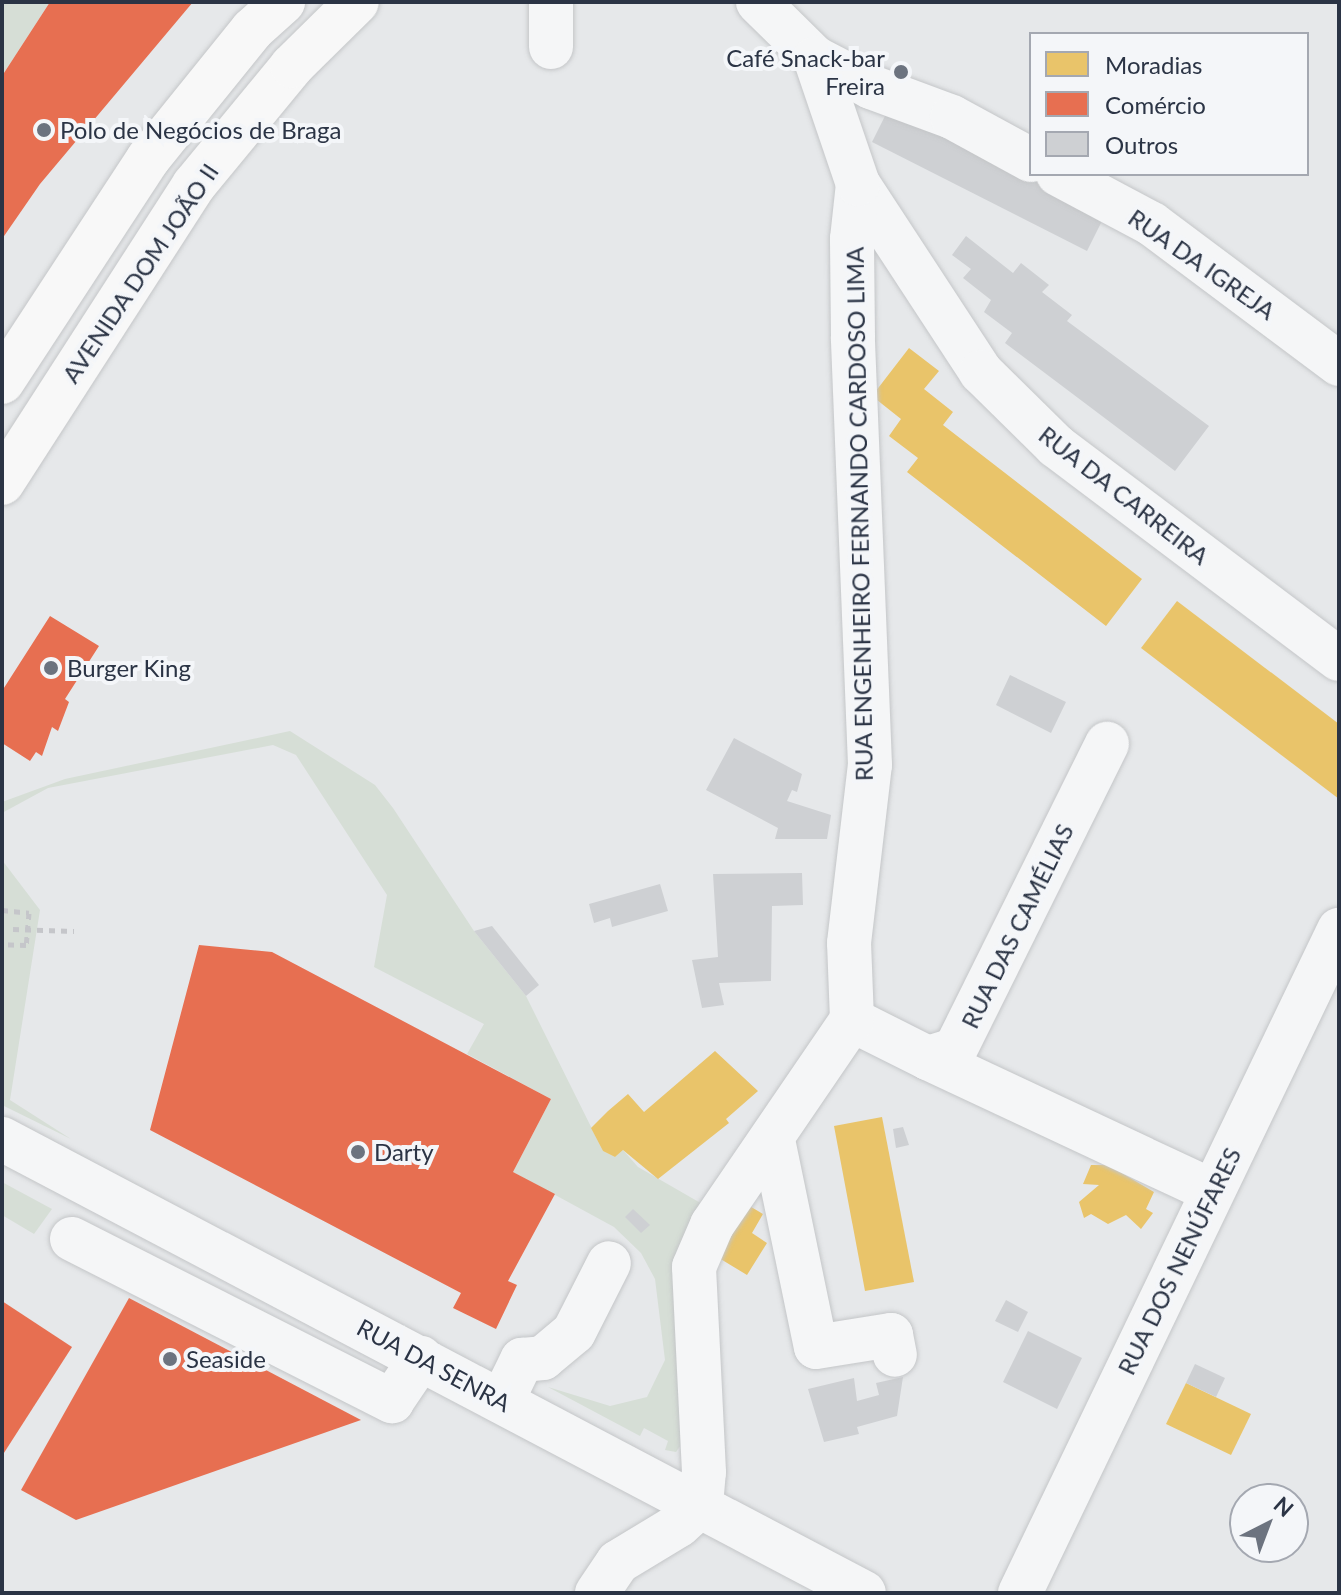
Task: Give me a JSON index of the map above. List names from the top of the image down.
{
  "streets": {
    "main road": ["AVENIDA DOM JOÃO II"],
    "street": [
      "RUA DA IGREJA",
      "RUA DA CARREIRA",
      "RUA ENGENHEIRO FERNANDO CARDOSO LIMA",
      "RUA DAS CAMÉLIAS",
      "RUA DOS NENÚFARES",
      "RUA DA SENRA"
    ]
  },
  "crossings": [
    ["RUA DA CARREIRA", "RUA ENGENHEIRO FERNANDO CARDOSO LIMA"]
  ],
  "places": [
    "Café Snack-bar Freira",
    "Polo de Negócios de Braga",
    "Burger King",
    "Darty",
    "Seaside"
  ],
  "legend": ["Moradias", "Comércio", "Outros"],
  "north": "top right"
}
